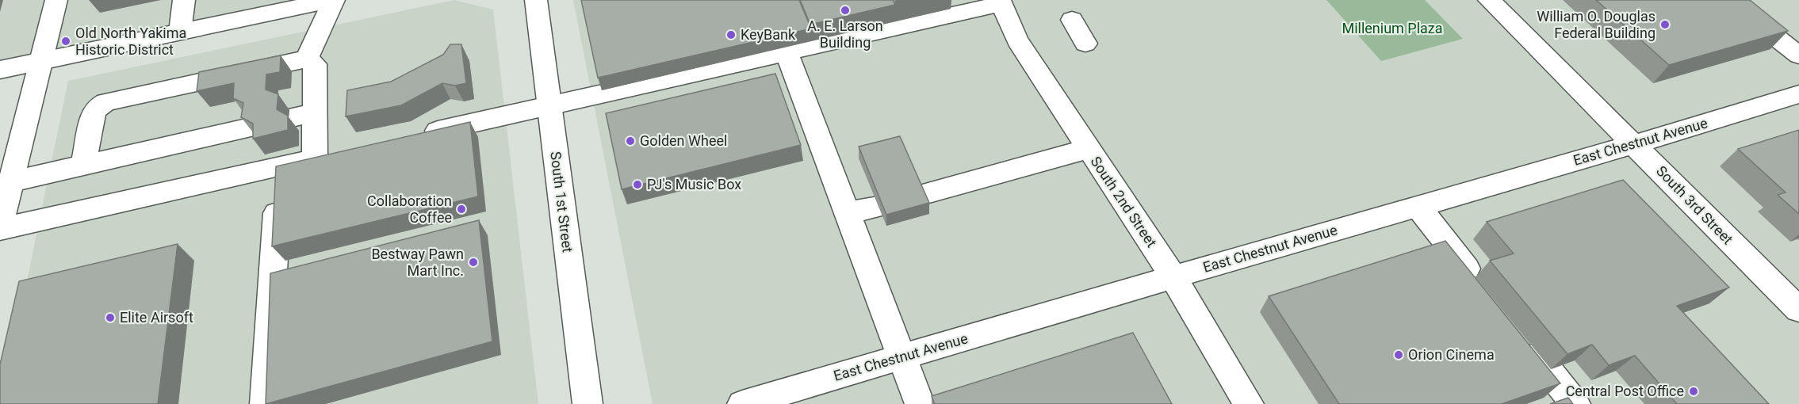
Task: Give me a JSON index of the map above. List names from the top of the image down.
{
  "streets": {
    "street": [
      "East Chestnut Avenue",
      "South 1st Street",
      "South 2nd Street",
      "South 3rd Street"
    ]
  },
  "crossings": [
    ["East Chestnut Avenue", "South 2nd Street"],
    ["East Chestnut Avenue", "South 3rd Street"]
  ],
  "parks": ["Millenium Plaza"],
  "places": [
    "A. E. Larson Building",
    "William O. Douglas Federal Building",
    "KeyBank",
    "Old North Yakima Historic District",
    "Golden Wheel",
    "PJ's Music Box",
    "Collaboration Coffee",
    "Bestway Pawn Mart Inc.",
    "Elite Airsoft",
    "Orion Cinema",
    "Central Post Office"
  ]
}
